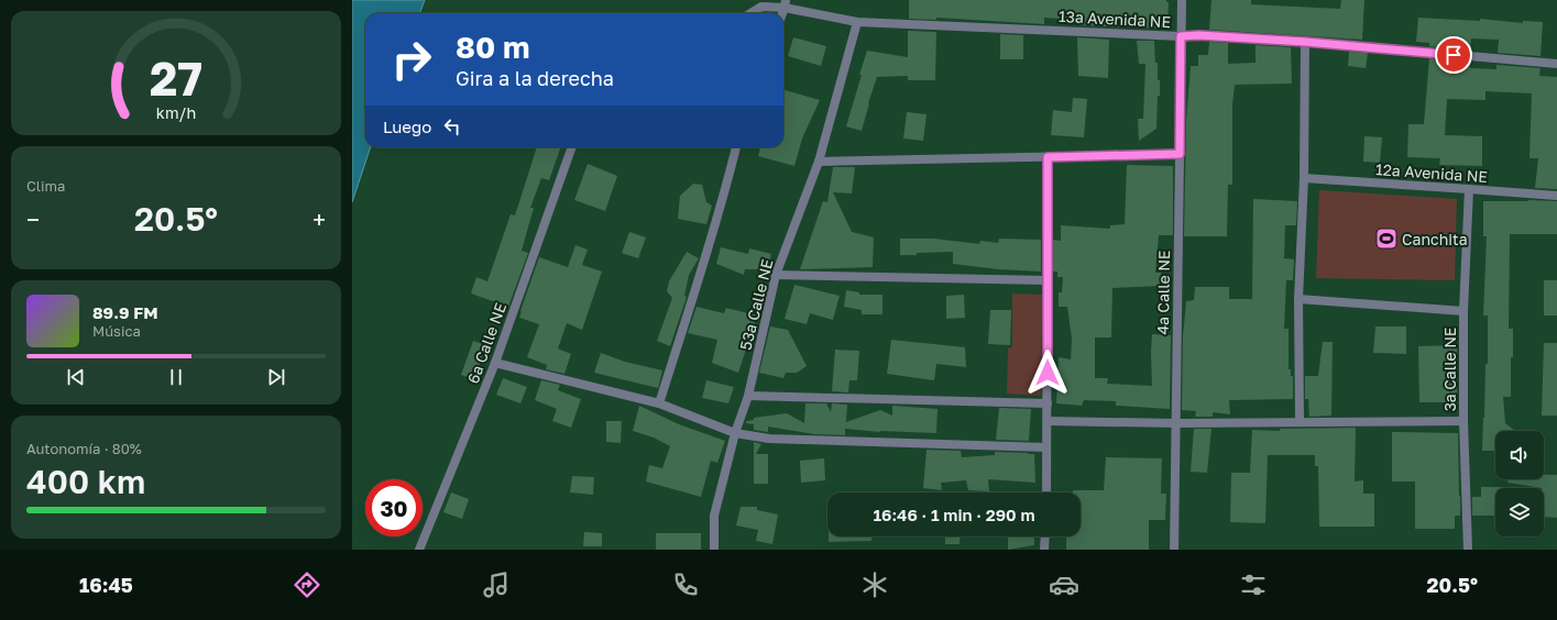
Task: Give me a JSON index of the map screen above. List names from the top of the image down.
{
  "streets": {
    "street": [
      "13a Avenida NE",
      "12a Avenida NE",
      "4a Calle NE",
      "53a Calle NE",
      "6a Calle NE",
      "3a Calle NE"
    ]
  },
  "crossings": [
    ["13a Avenida NE", "4a Calle NE"],
    ["13a Avenida NE", "53a Calle NE"],
    ["12a Avenida NE", "3a Calle NE"]
  ],
  "places": {
    "sports": ["Canchita"]
  },
  "page": {
    "turn": ["80 m", "Gira a la derecha"],
    "then": "Luego",
    "tile": [
      "Clima",
      ["Autonomía · 80%", "400 km"]
    ],
    "heat": ["−", "20.5°", "+"],
    "song": ["89.9 FM", "Música"],
    "limit": "30",
    "trip": "16:46 · 1 min · 290 m",
    "tabs": ["16:45", "20.5°"],
    "gauge": ["27", "km/h"]
  }
}
